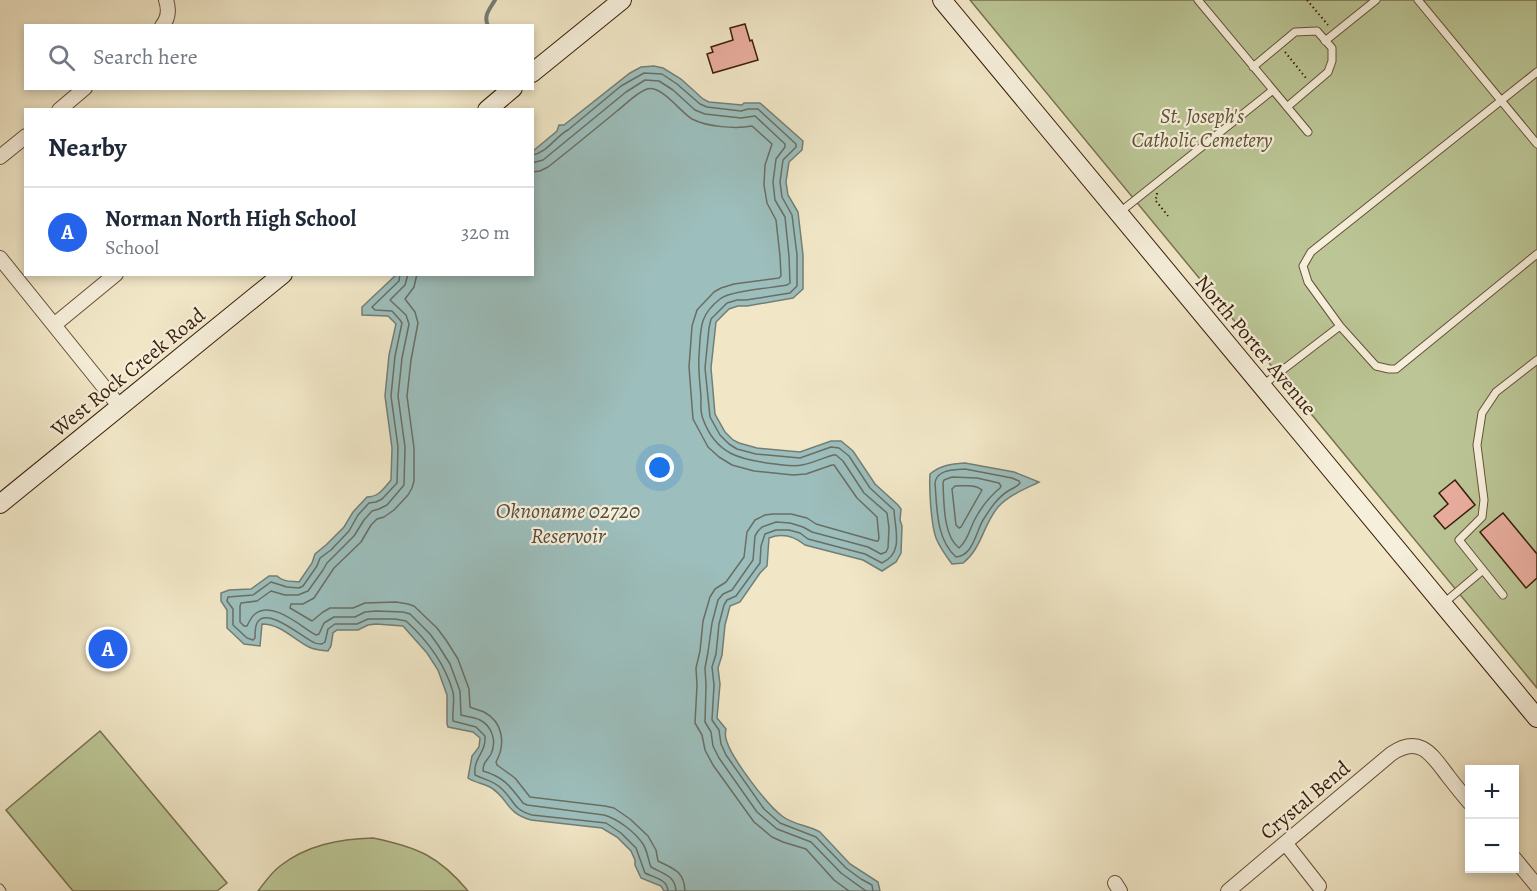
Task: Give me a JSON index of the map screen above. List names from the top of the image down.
{
  "streets": {
    "main road": ["North Porter Avenue", "West Rock Creek Road"],
    "street": ["Crystal Bend"]
  },
  "water": ["Oknoname 02720 Reservoir"],
  "parks": ["St. Joseph's Catholic Cemetery"],
  "page": {
    "search": "Search here",
    "heading": "Nearby",
    "list": [
      {
        "mark": "A",
        "name": "Norman North High School",
        "note": "School",
        "value": "320 m"
      }
    ],
    "pins": "A",
    "map_buttons": ["+", "−"]
  }
}
